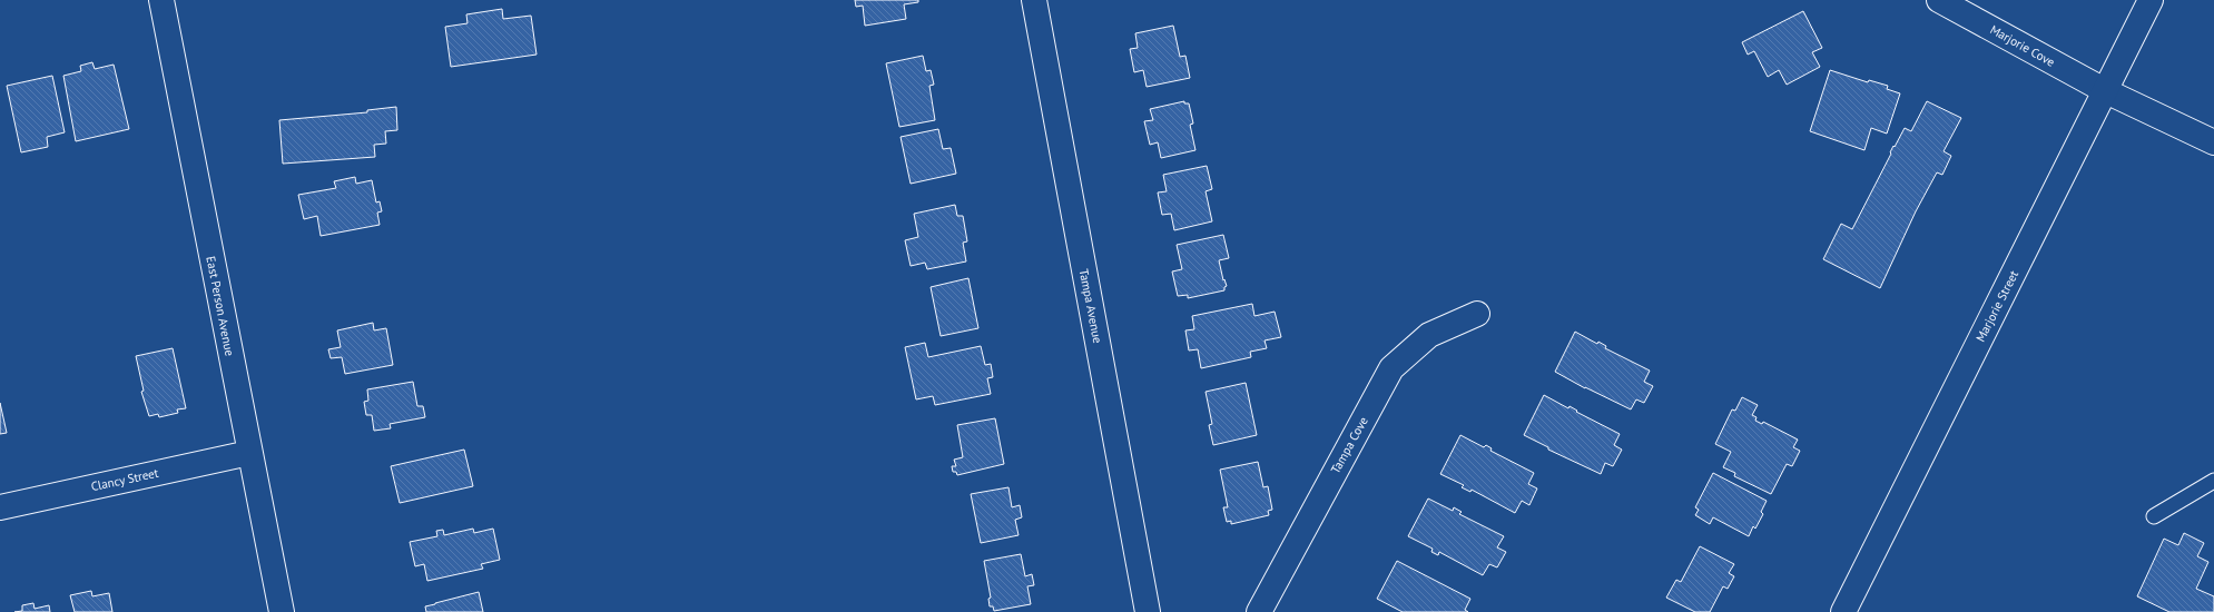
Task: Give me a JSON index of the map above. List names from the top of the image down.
{
  "streets": {
    "street": [
      "Marjorie Cove",
      "East Person Avenue",
      "Tampa Avenue",
      "Marjorie Street",
      "Tampa Cove",
      "Clancy Street"
    ]
  },
  "crossings": [
    ["Marjorie Cove", "Marjorie Street"],
    ["East Person Avenue", "Clancy Street"]
  ]
}
